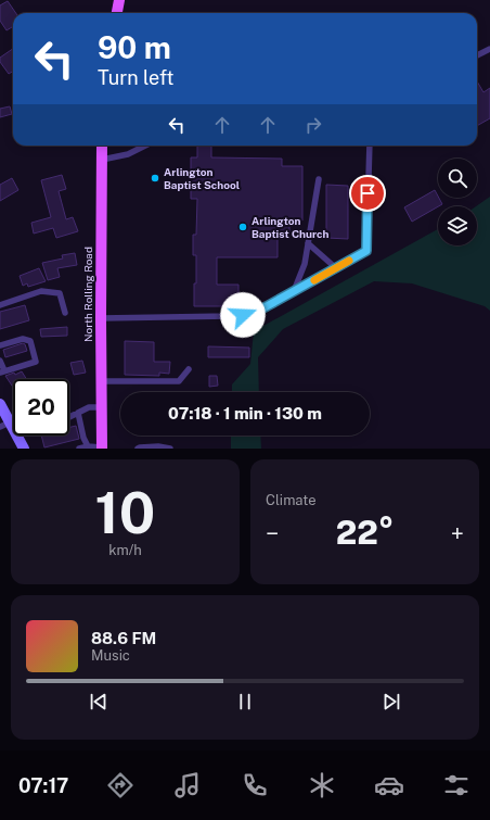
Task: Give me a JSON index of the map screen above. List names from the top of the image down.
{
  "streets": {
    "main road": ["North Rolling Road"]
  },
  "places": ["Arlington Baptist School", "Arlington Baptist Church"],
  "page": {
    "turn": ["90 m", "Turn left"],
    "limit": "20",
    "trip": "07:18 · 1 min · 130 m",
    "tile": [
      ["10", "km/h"],
      "Climate"
    ],
    "heat": ["−", "22°", "+"],
    "song": ["88.6 FM", "Music"],
    "tabs": "07:17"
  }
}
